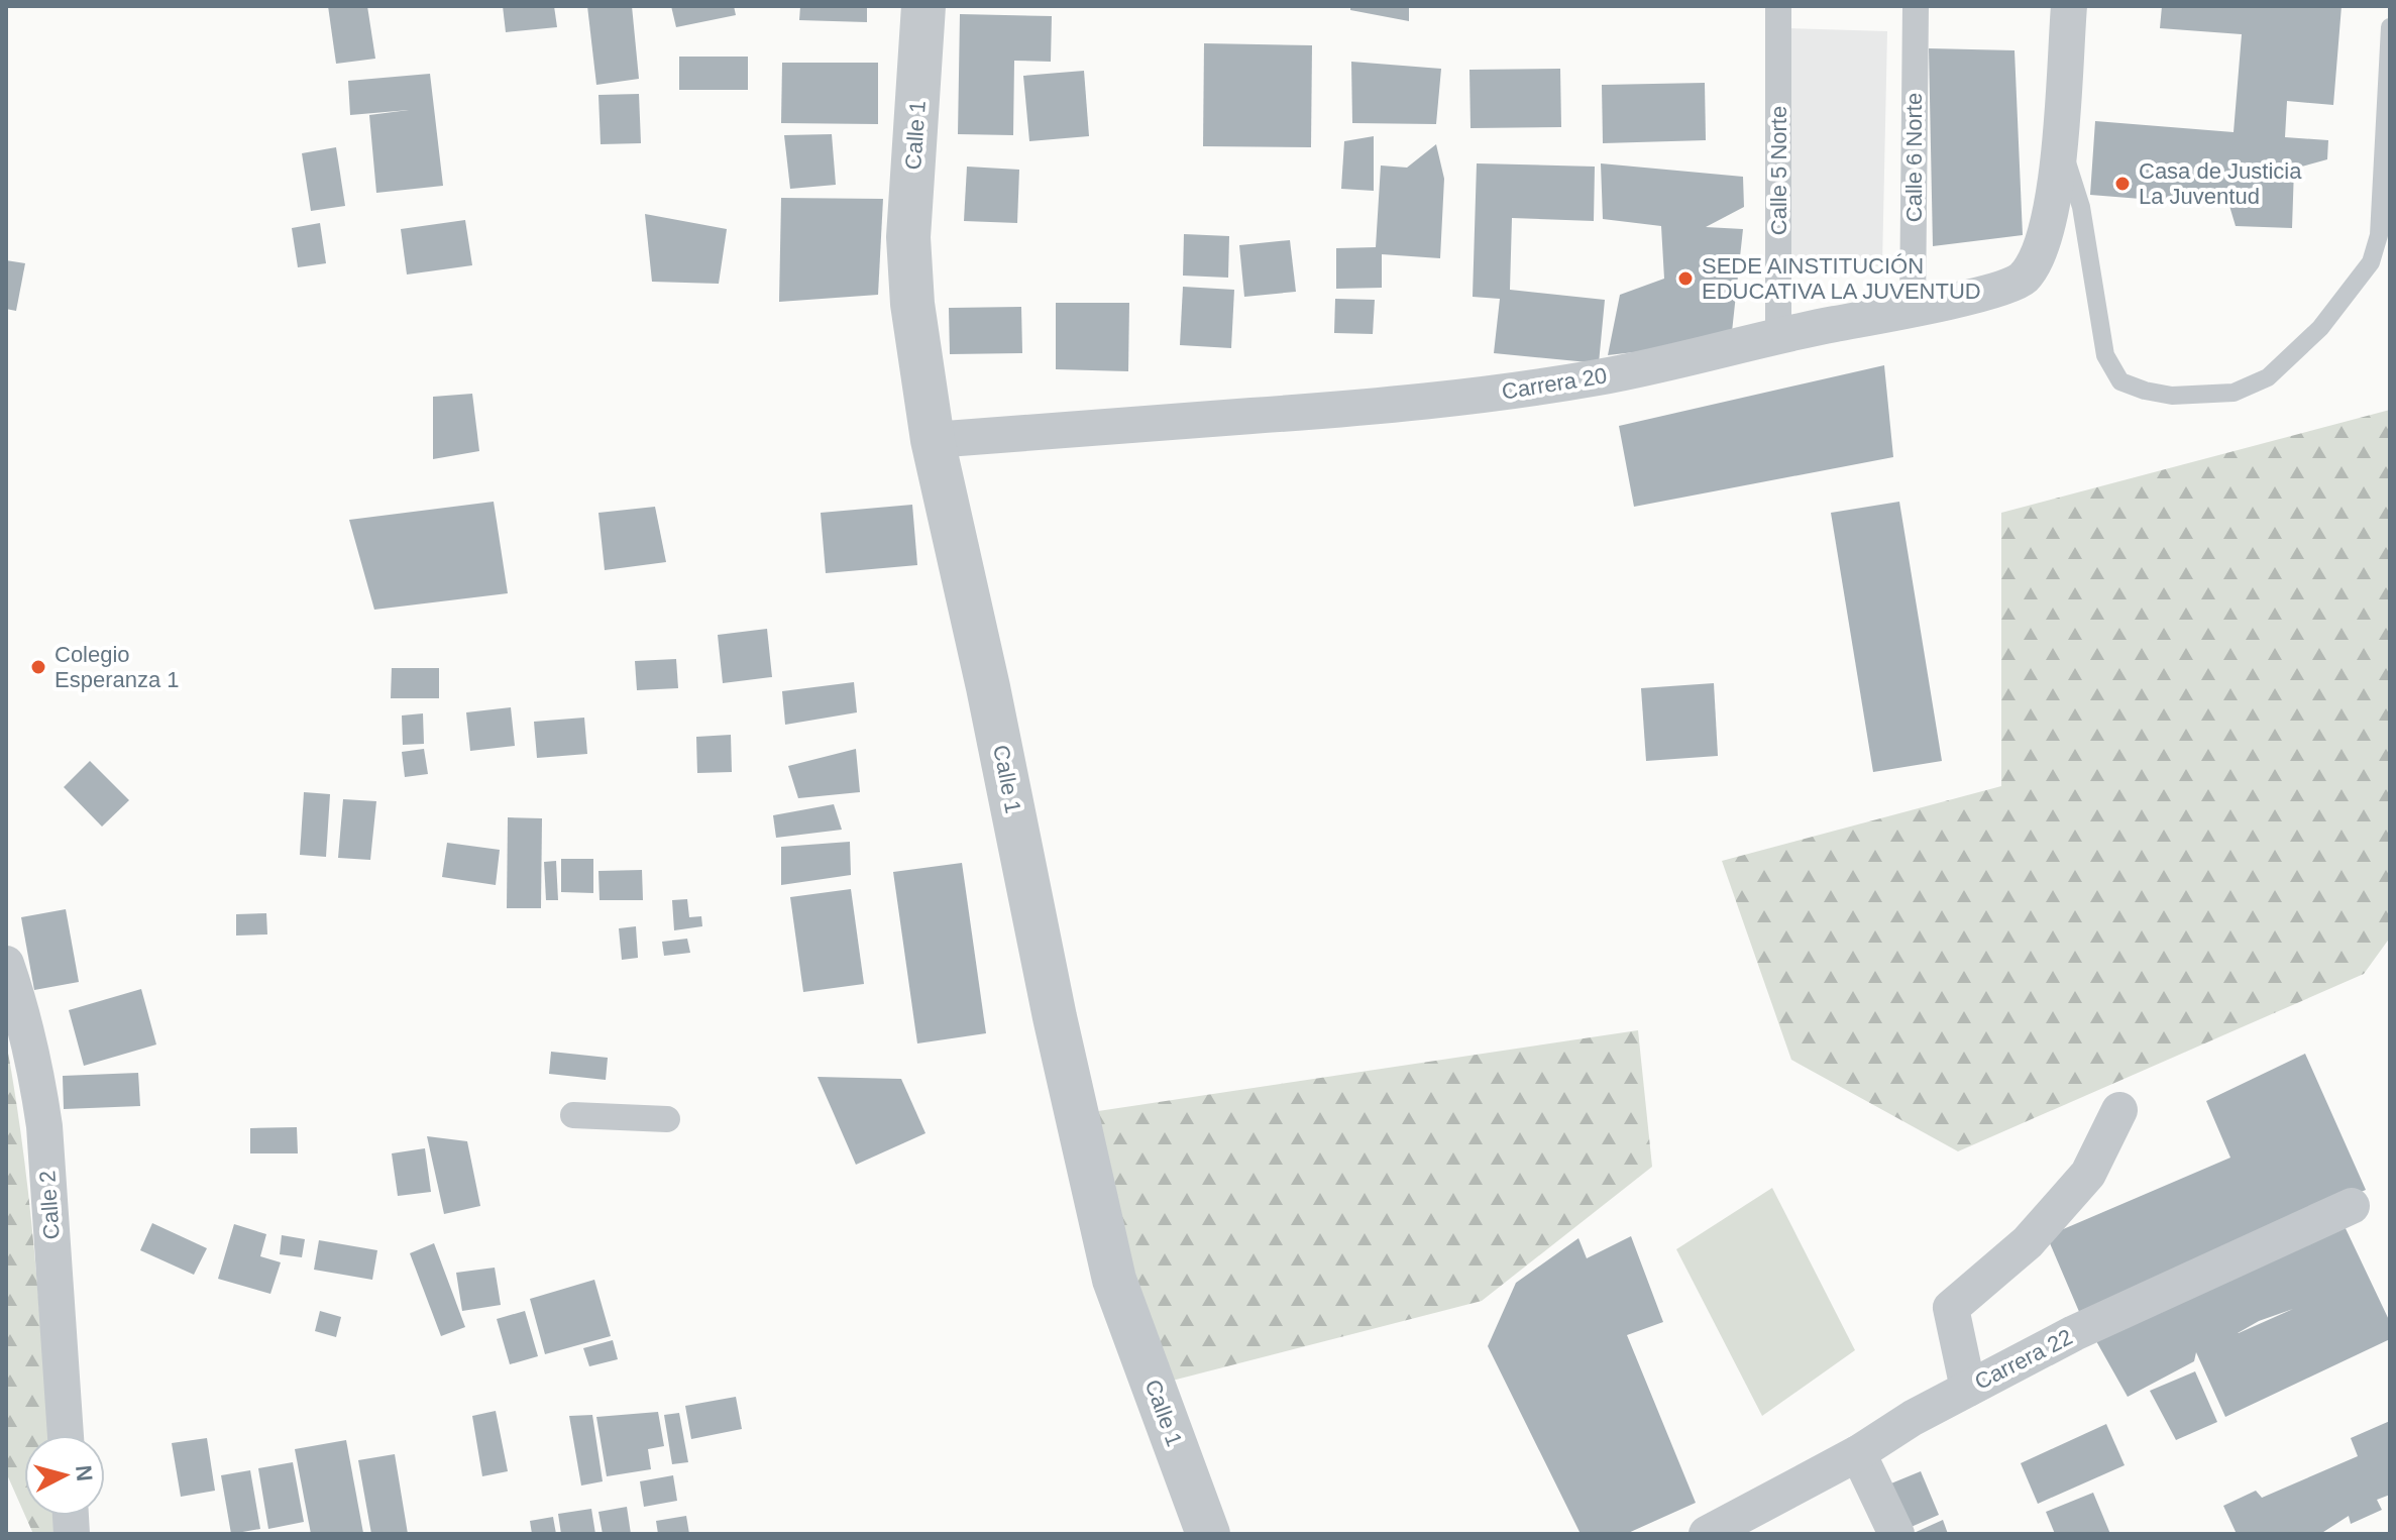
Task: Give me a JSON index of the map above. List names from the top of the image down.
{
  "streets": {
    "street": [
      "Calle 1",
      "Calle 6 Norte",
      "Calle 5 Norte",
      "Carrera 20",
      "Calle 2",
      "Carrera 22"
    ]
  },
  "crossings": [
    ["Calle 1", "Carrera 20"],
    ["Calle 6 Norte", "Carrera 20"],
    ["Calle 5 Norte", "Carrera 20"]
  ],
  "places": ["Casa de Justicia La Juventud", "SEDE AINSTITUCIÓN EDUCATIVA LA JUVENTUD", "Colegio Esperanza 1"],
  "north": "right"
}
